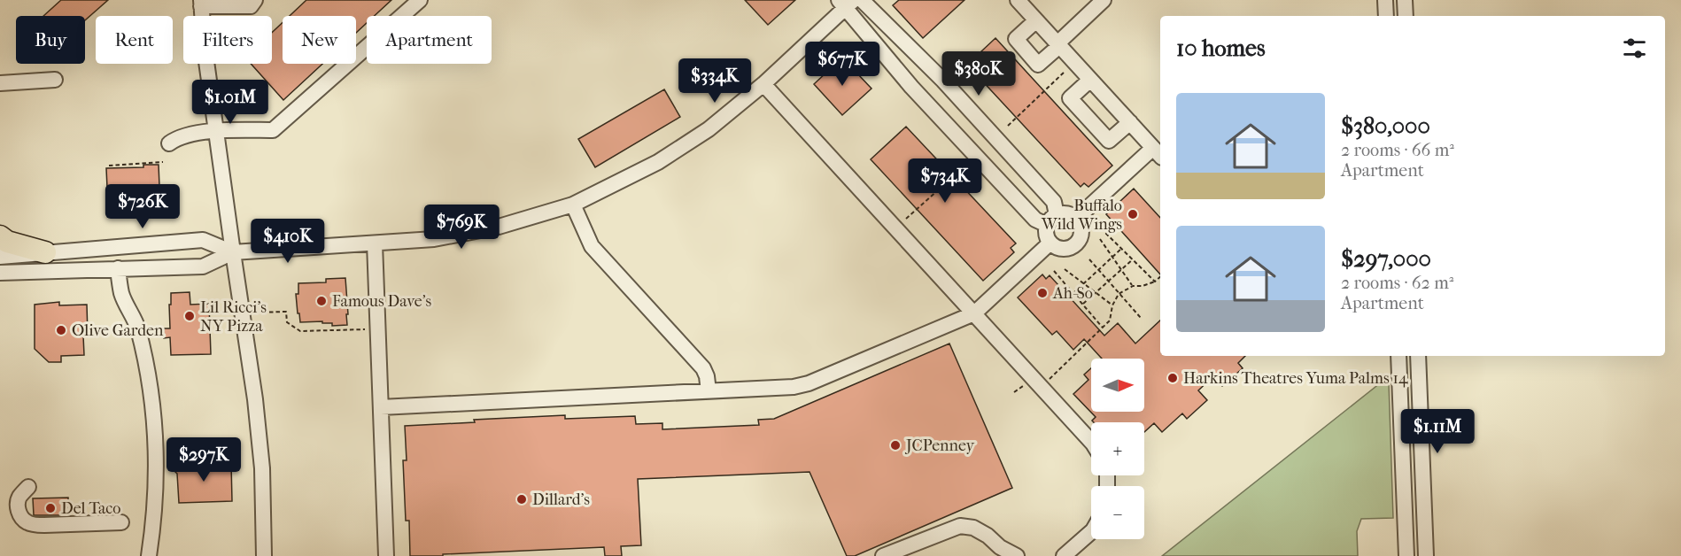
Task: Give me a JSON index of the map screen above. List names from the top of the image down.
{
  "places": [
    "Buffalo Wild Wings",
    "Ah-So",
    "Famous Dave's",
    "Lil Ricci's NY Pizza",
    "Olive Garden",
    "Harkins Theatres Yuma Palms 14",
    "JCPenney",
    "Dillard's",
    "Del Taco"
  ],
  "north": "right",
  "page": {
    "chip": [
      "Buy",
      "Rent",
      "Filters",
      "New",
      "Apartment"
    ],
    "heading": "10 homes",
    "price": [
      "$677K",
      "$380K",
      "$334K",
      "$1.01M",
      "$734K",
      "$726K",
      "$769K",
      "$410K",
      "$1.11M",
      "$297K"
    ],
    "list": [
      {
        "name": "$380,000",
        "note": "2 rooms · 66 m² · Apartment"
      },
      {
        "name": "$297,000",
        "note": "2 rooms · 62 m² · Apartment"
      }
    ],
    "map_buttons": ["+", "−"]
  }
}
